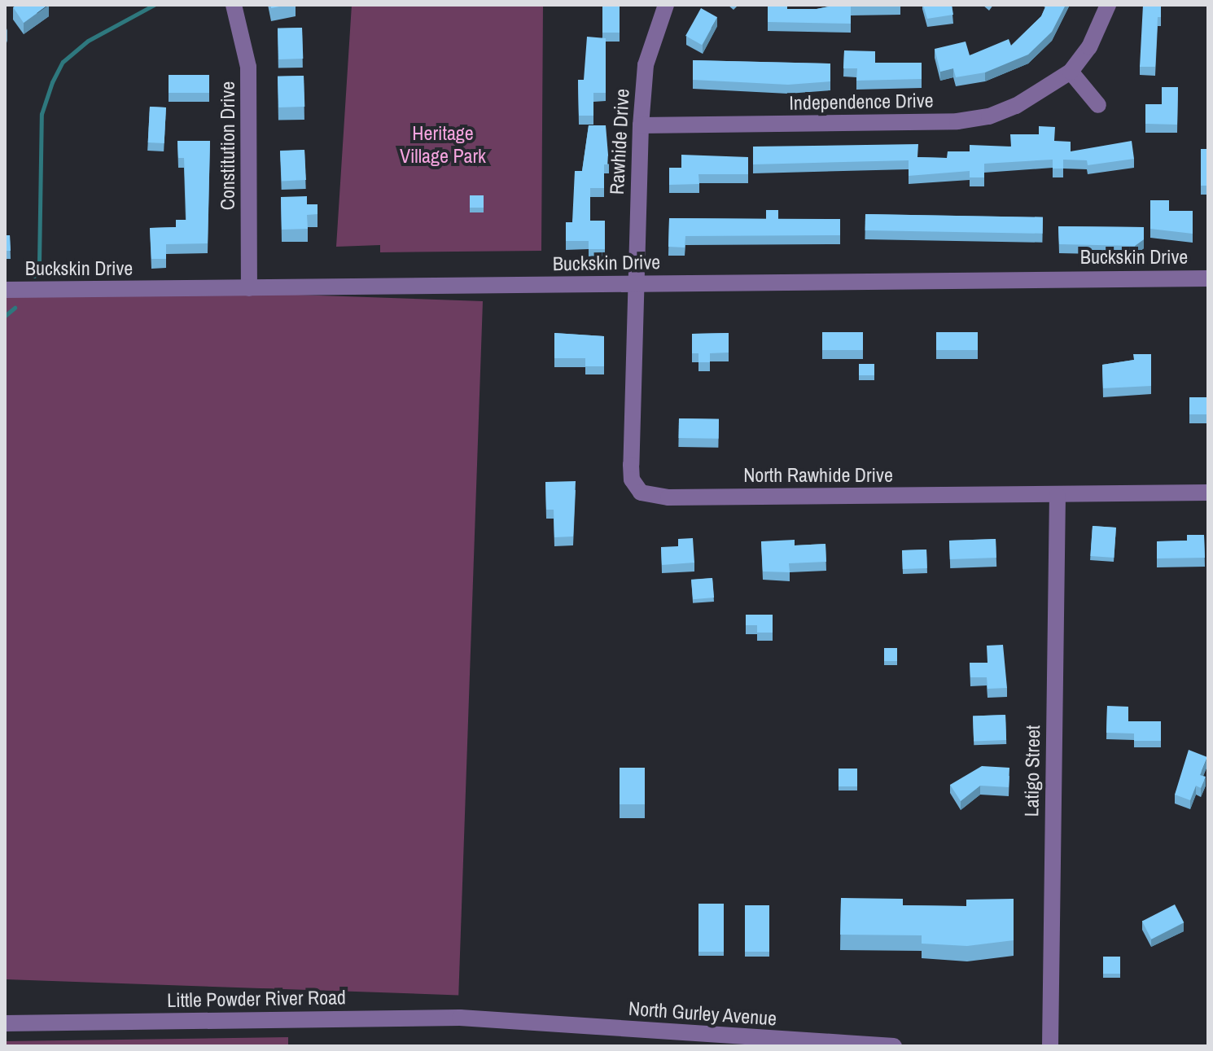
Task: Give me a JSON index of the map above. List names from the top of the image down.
{
  "streets": {
    "street": [
      "Independence Drive",
      "Rawhide Drive",
      "Constitution Drive",
      "Buckskin Drive",
      "North Rawhide Drive",
      "Latigo Street",
      "Little Powder River Road",
      "North Gurley Avenue"
    ]
  },
  "crossings": [
    ["Independence Drive", "Rawhide Drive"],
    ["Rawhide Drive", "Buckskin Drive"],
    ["Rawhide Drive", "North Rawhide Drive"],
    ["Constitution Drive", "Buckskin Drive"],
    ["Buckskin Drive", "North Rawhide Drive"],
    ["North Rawhide Drive", "Latigo Street"],
    ["Little Powder River Road", "North Gurley Avenue"]
  ],
  "parks": ["Heritage Village Park"]
}
